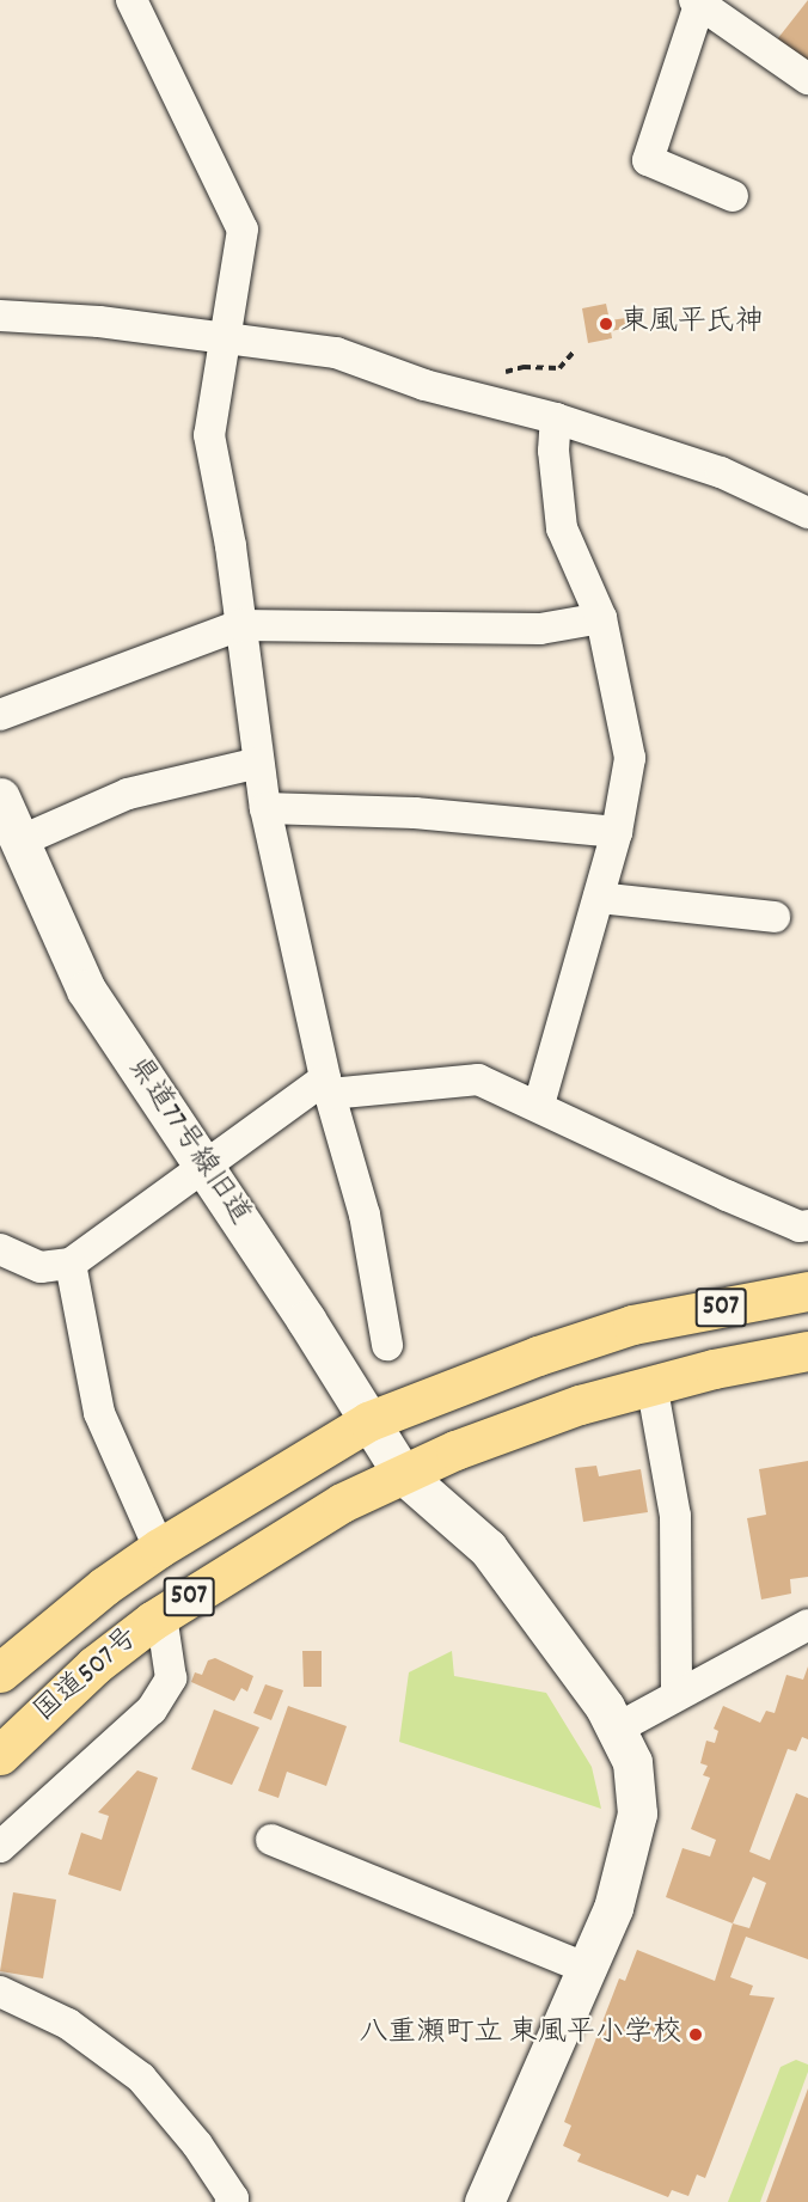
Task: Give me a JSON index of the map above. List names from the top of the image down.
{
  "streets": {
    "highway": ["507", "国道507号"],
    "street": ["県道77号線旧道"]
  },
  "crossings": [
    ["県道77号線旧道", "507"],
    ["県道77号線旧道", "国道507号"],
    ["507", "国道507号"]
  ],
  "places": ["東風平氏神", "八重瀬町立 東風平小学校"]
}
